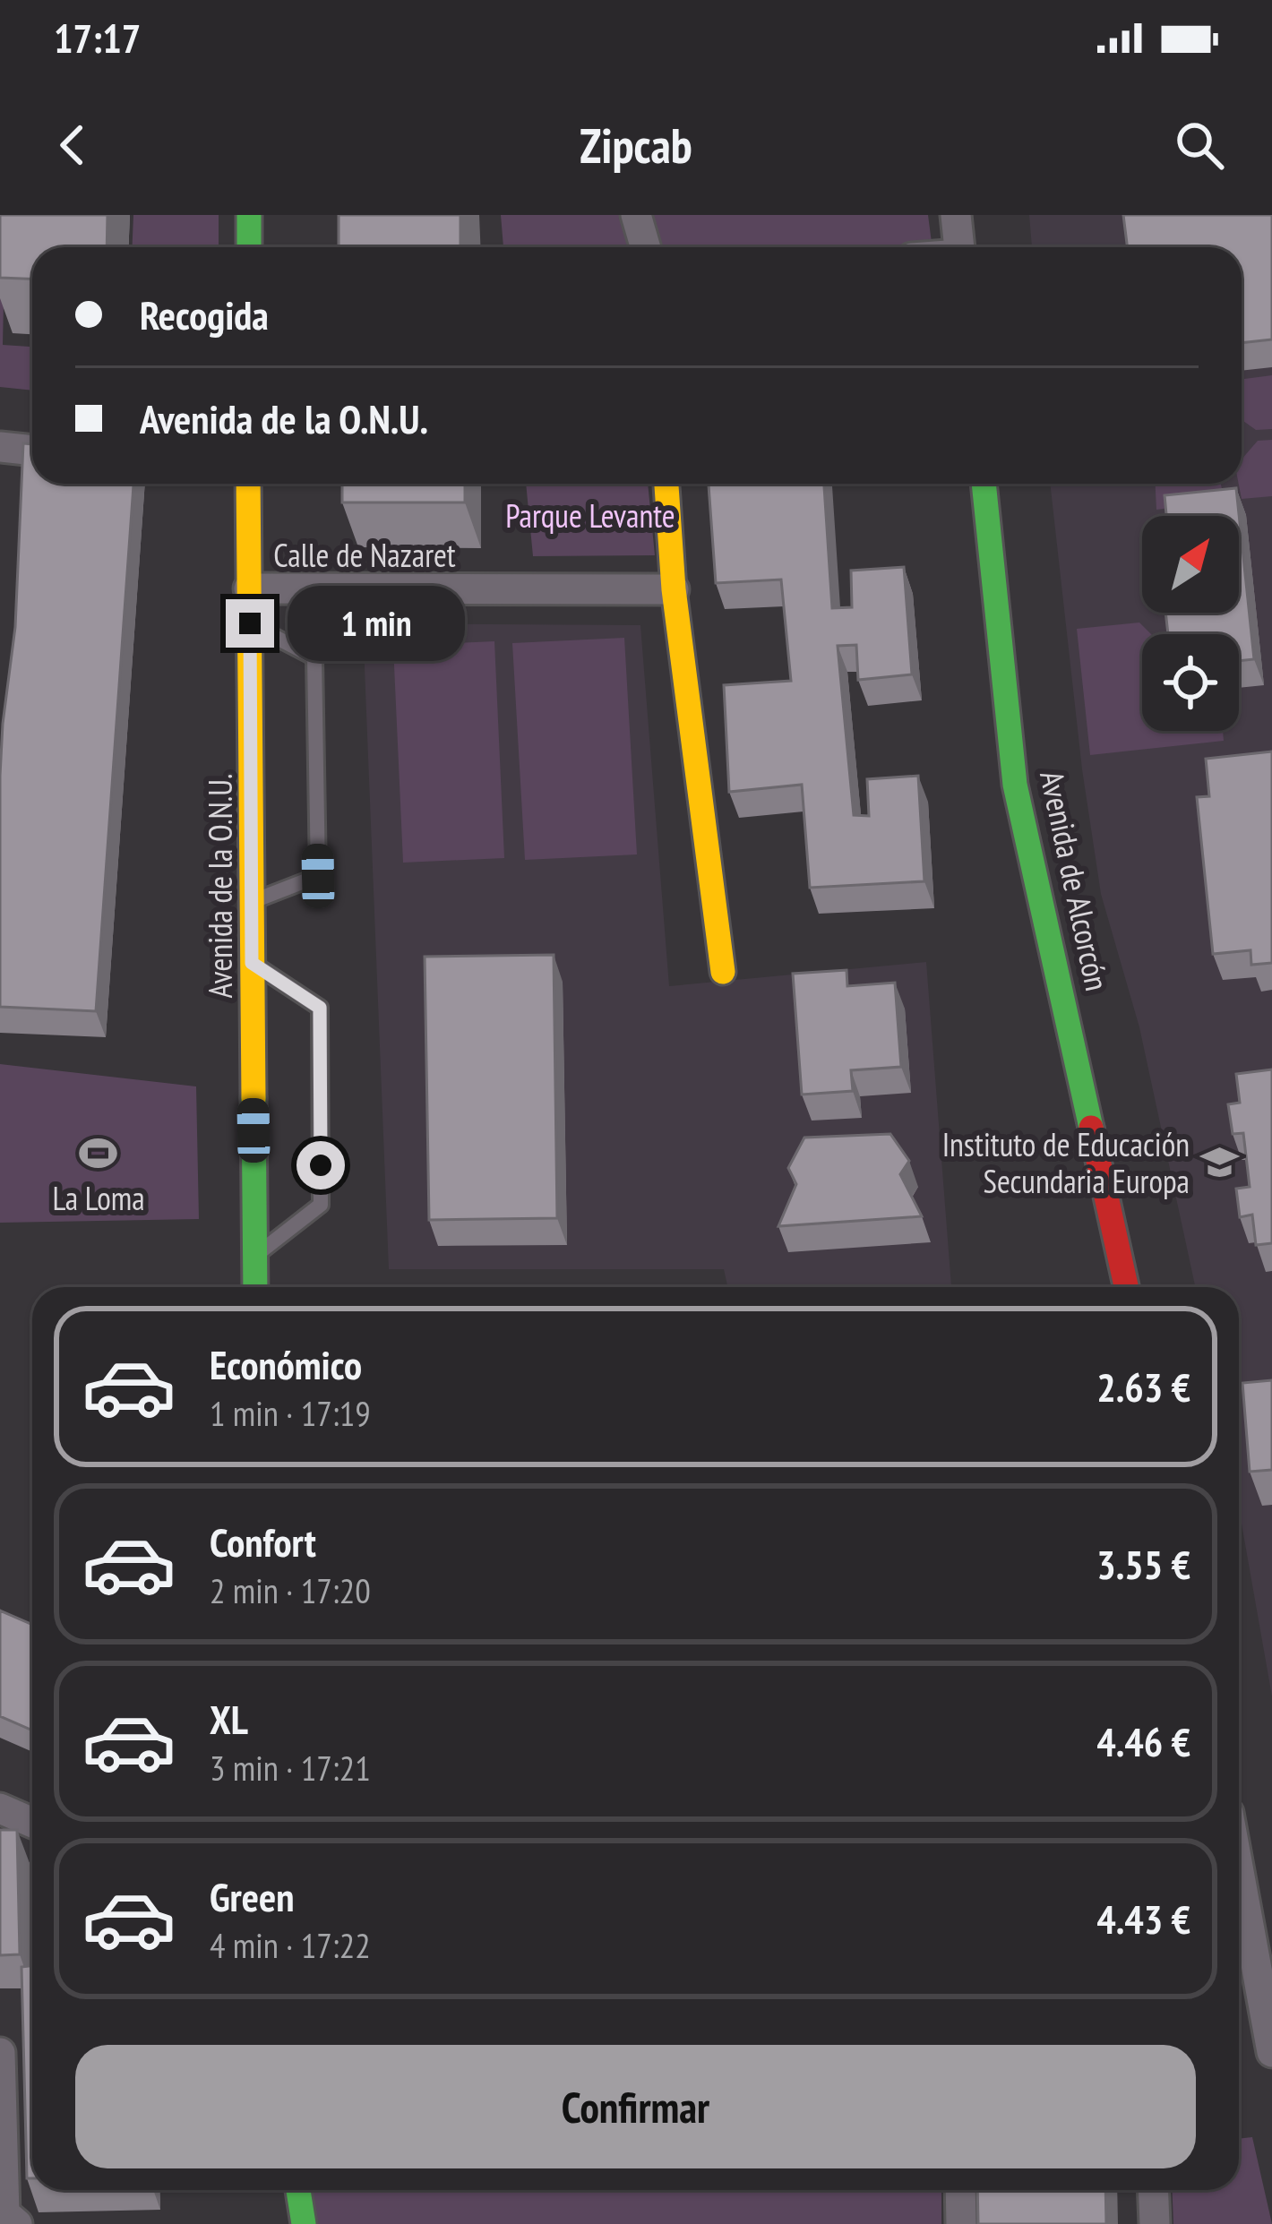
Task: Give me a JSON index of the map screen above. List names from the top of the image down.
{
  "streets": {
    "street": ["Calle de Nazaret", "Avenida de Alcorcón", "Avenida de la O.N.U."]
  },
  "crossings": [
    ["Calle de Nazaret", "Avenida de la O.N.U."]
  ],
  "parks": ["Parque Levante"],
  "places": {
    "sports": ["La Loma"],
    "school or university": ["Instituto de Educación Secundaria Europa"]
  },
  "north": "top right",
  "page": {
    "status": "17:17",
    "header": "Zipcab",
    "banner": ["Recogida", "Avenida de la O.N.U."],
    "bubble": "1 min",
    "list": [
      {
        "name": "Económico",
        "note": "1 min · 17:19",
        "value": "2.63 €"
      },
      {
        "name": "Confort",
        "note": "2 min · 17:20",
        "value": "3.55 €"
      },
      {
        "name": "XL",
        "note": "3 min · 17:21",
        "value": "4.46 €"
      },
      {
        "name": "Green",
        "note": "4 min · 17:22",
        "value": "4.43 €"
      }
    ],
    "buttons": "Confirmar"
  }
}
